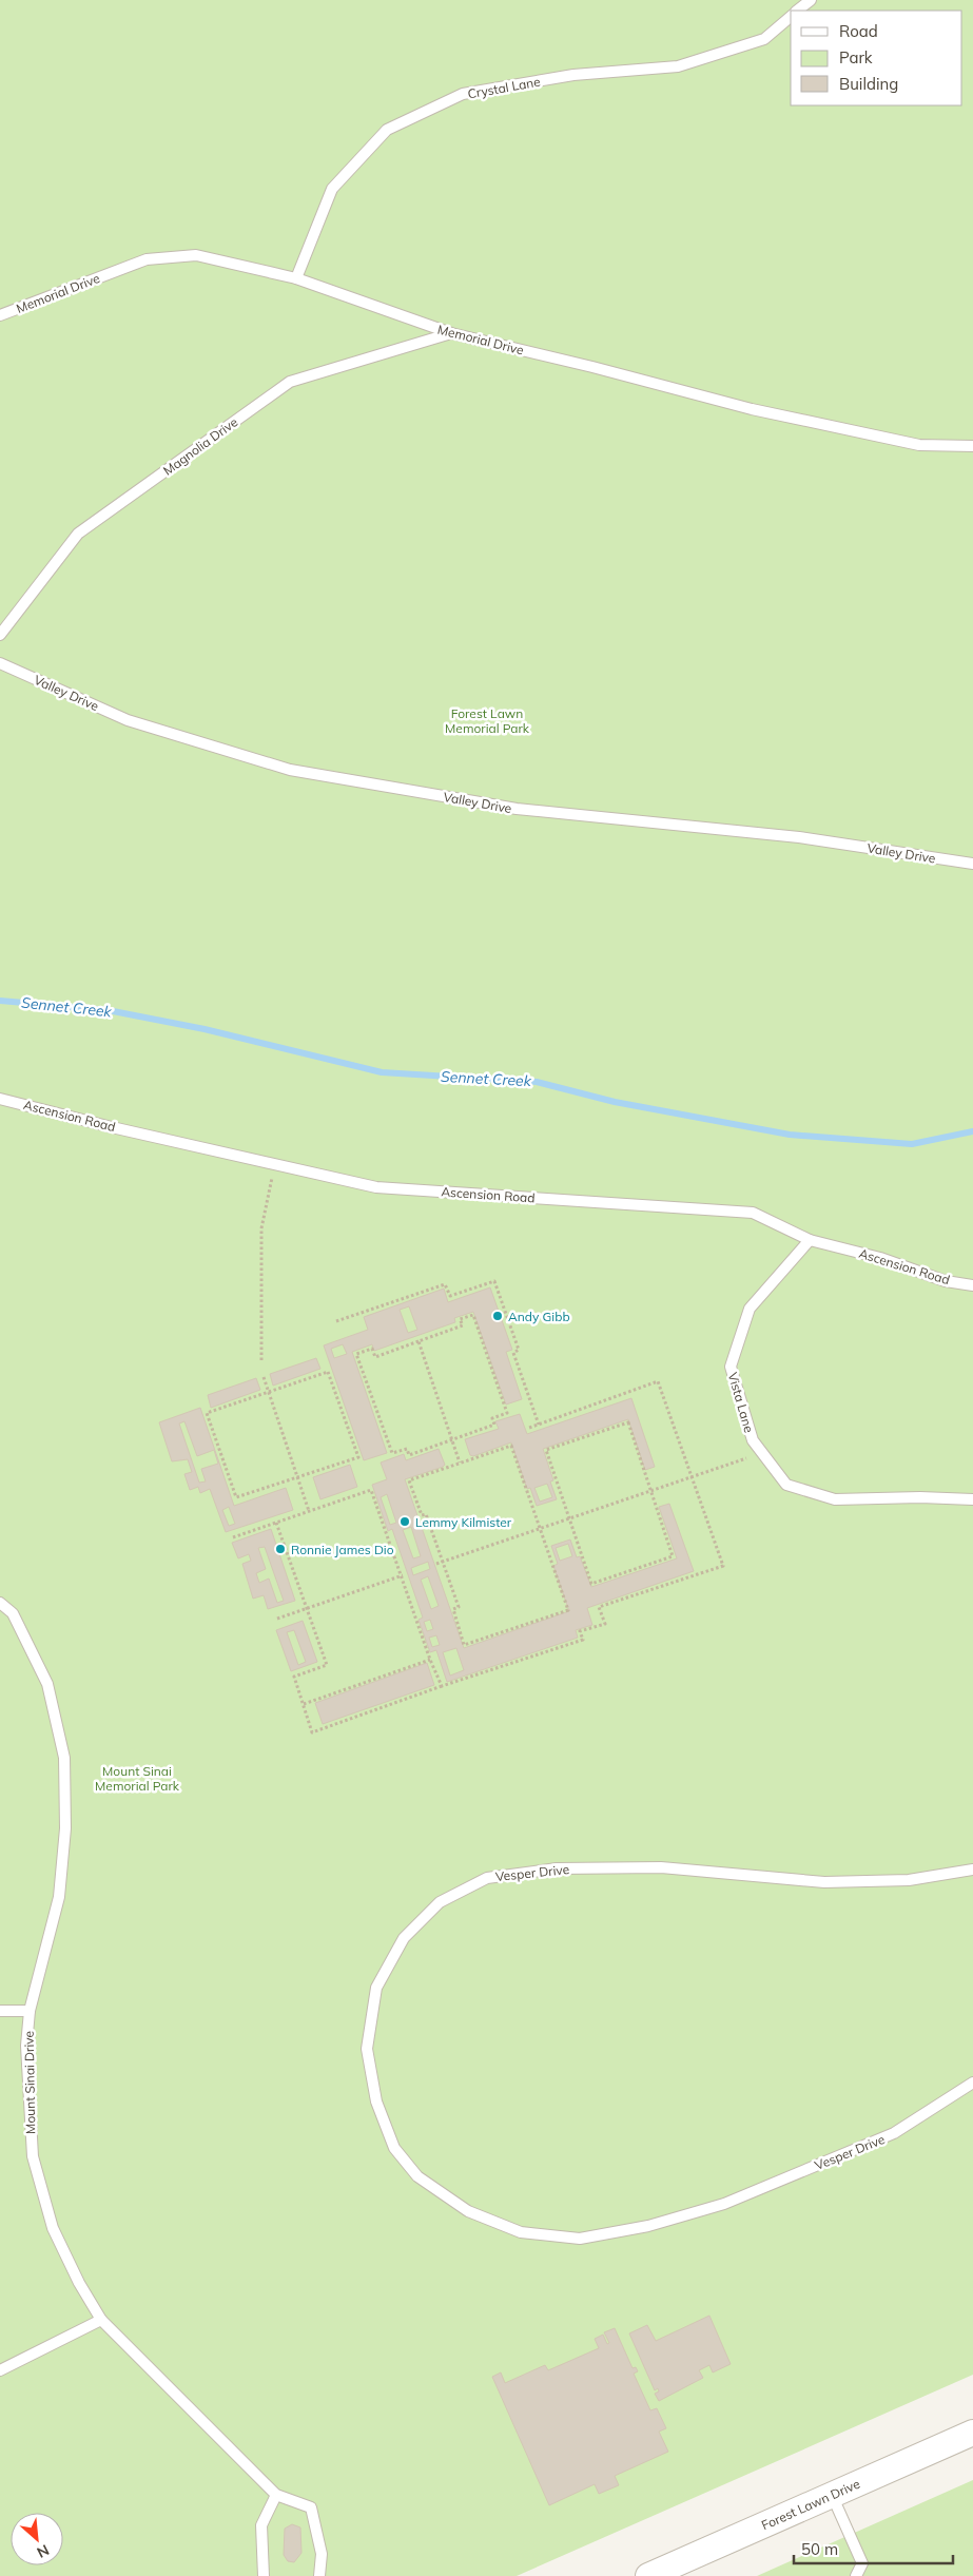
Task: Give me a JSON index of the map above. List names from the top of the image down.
{
  "streets": {
    "street": ["Forest Lawn Drive"],
    "lane": [
      "Crystal Lane",
      "Memorial Drive",
      "Magnolia Drive",
      "Valley Drive",
      "Ascension Road",
      "Vista Lane",
      "Vesper Drive",
      "Mount Sinai Drive"
    ]
  },
  "crossings": [
    ["Crystal Lane", "Memorial Drive"],
    ["Memorial Drive", "Magnolia Drive"],
    ["Ascension Road", "Vista Lane"]
  ],
  "water": ["Sennet Creek"],
  "parks": ["Forest Lawn Memorial Park", "Mount Sinai Memorial Park"],
  "places": ["Andy Gibb", "Lemmy Kilmister", "Ronnie James Dio"],
  "legend": ["Road", "Park", "Building"],
  "scale_bar": "50 m",
  "north": "bottom right"
}
